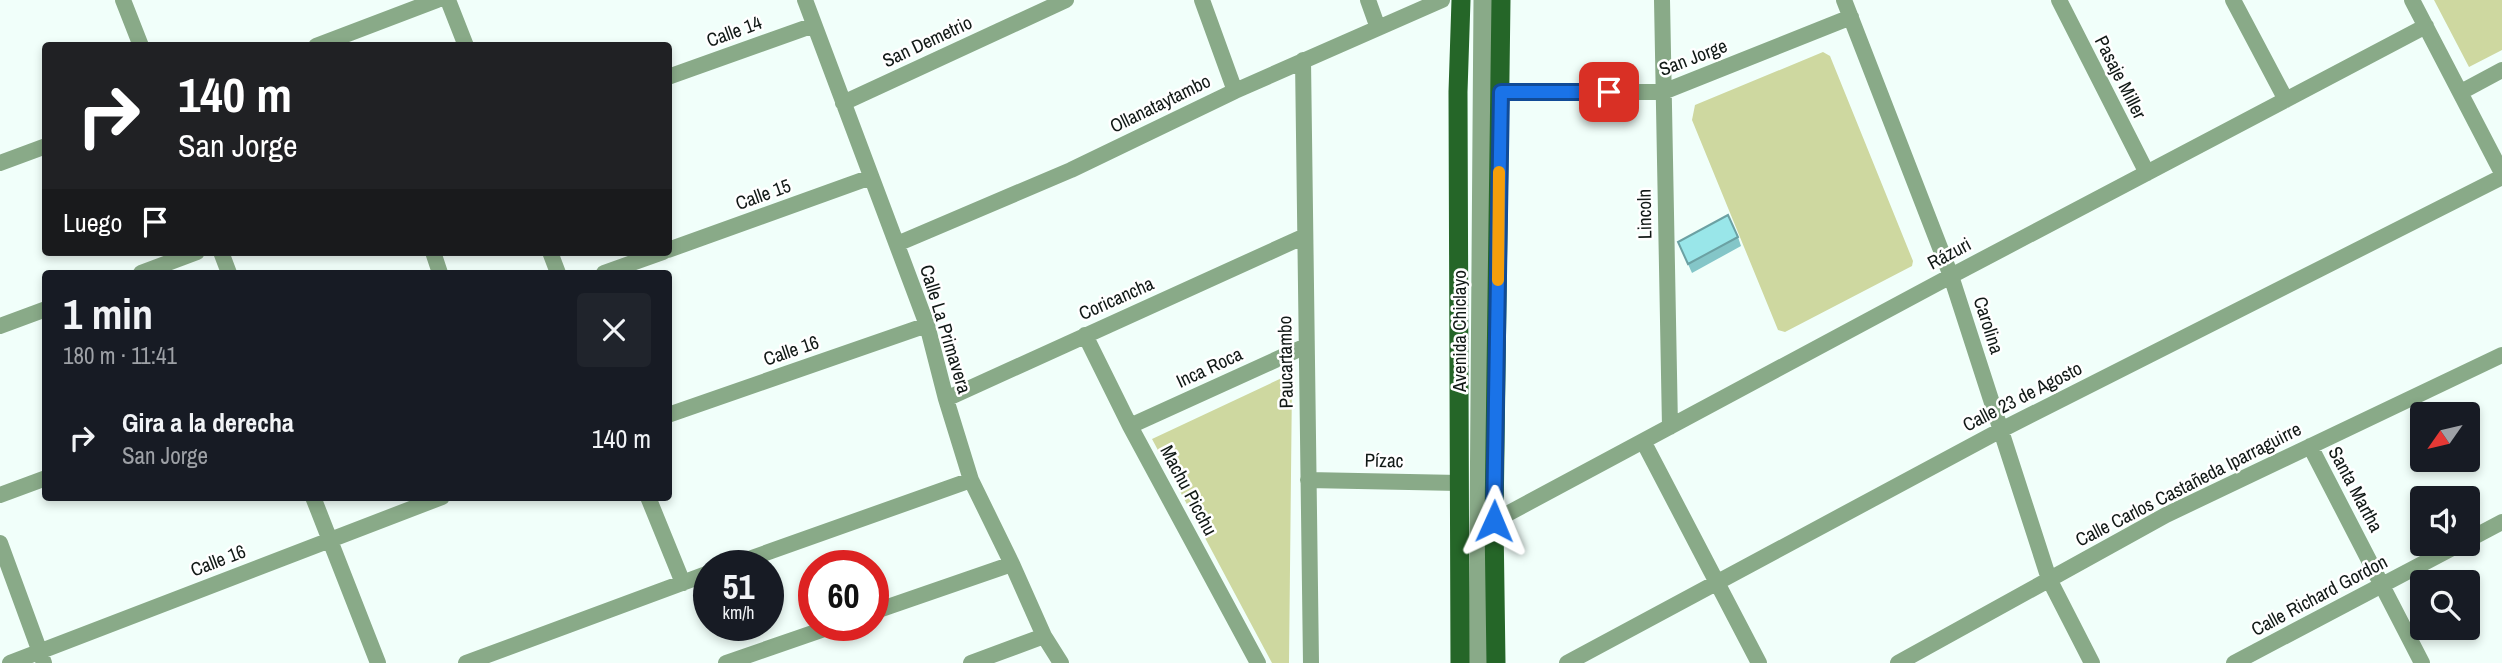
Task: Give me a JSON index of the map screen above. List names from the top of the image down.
{
  "streets": {
    "main road": ["Avenida Chiclayo"],
    "street": [
      "Calle 14",
      "San Demetrio",
      "San Jorge",
      "Pasaje Miller",
      "Ollanataytambo",
      "Calle 15",
      "Lincoln",
      "Rázuri",
      "Coricancha",
      "Carolina",
      "Calle La Primavera",
      "Calle 16",
      "Paucartambo",
      "Inca Roca",
      "Calle 23 de Agosto",
      "Pízac",
      "Calle Carlos Castañeda Iparraguirre",
      "Santa Martha",
      "Machu Picchu",
      "Calle Richard Gordon"
    ]
  },
  "crossings": [
    ["Calle 14", "Calle La Primavera"],
    ["San Demetrio", "Calle La Primavera"],
    ["San Jorge", "Lincoln"],
    ["San Jorge", "Carolina"],
    ["San Jorge", "Avenida Chiclayo"],
    ["Pasaje Miller", "Rázuri"],
    ["Ollanataytambo", "Calle La Primavera"],
    ["Ollanataytambo", "Paucartambo"],
    ["Calle 15", "Calle La Primavera"],
    ["Lincoln", "Rázuri"],
    ["Rázuri", "Carolina"],
    ["Rázuri", "Avenida Chiclayo"],
    ["Coricancha", "Calle La Primavera"],
    ["Coricancha", "Paucartambo"],
    ["Coricancha", "Machu Picchu"],
    ["Carolina", "Calle 23 de Agosto"],
    ["Carolina", "Calle Carlos Castañeda Iparraguirre"],
    ["Calle La Primavera", "Calle 16"],
    ["Avenida Chiclayo", "Pízac"],
    ["Paucartambo", "Inca Roca"],
    ["Paucartambo", "Pízac"],
    ["Inca Roca", "Machu Picchu"],
    ["Calle Carlos Castañeda Iparraguirre", "Santa Martha"],
    ["Santa Martha", "Calle Richard Gordon"]
  ],
  "north": "bottom left",
  "page": {
    "turn": ["140 m", "San Jorge"],
    "then": "Luego",
    "heading": ["1 min", "180 m · 11:41"],
    "list": [
      {
        "name": "Gira a la derecha",
        "note": "San Jorge",
        "value": "140 m"
      }
    ],
    "speed": "51 km/h",
    "limit": "60"
  }
}
